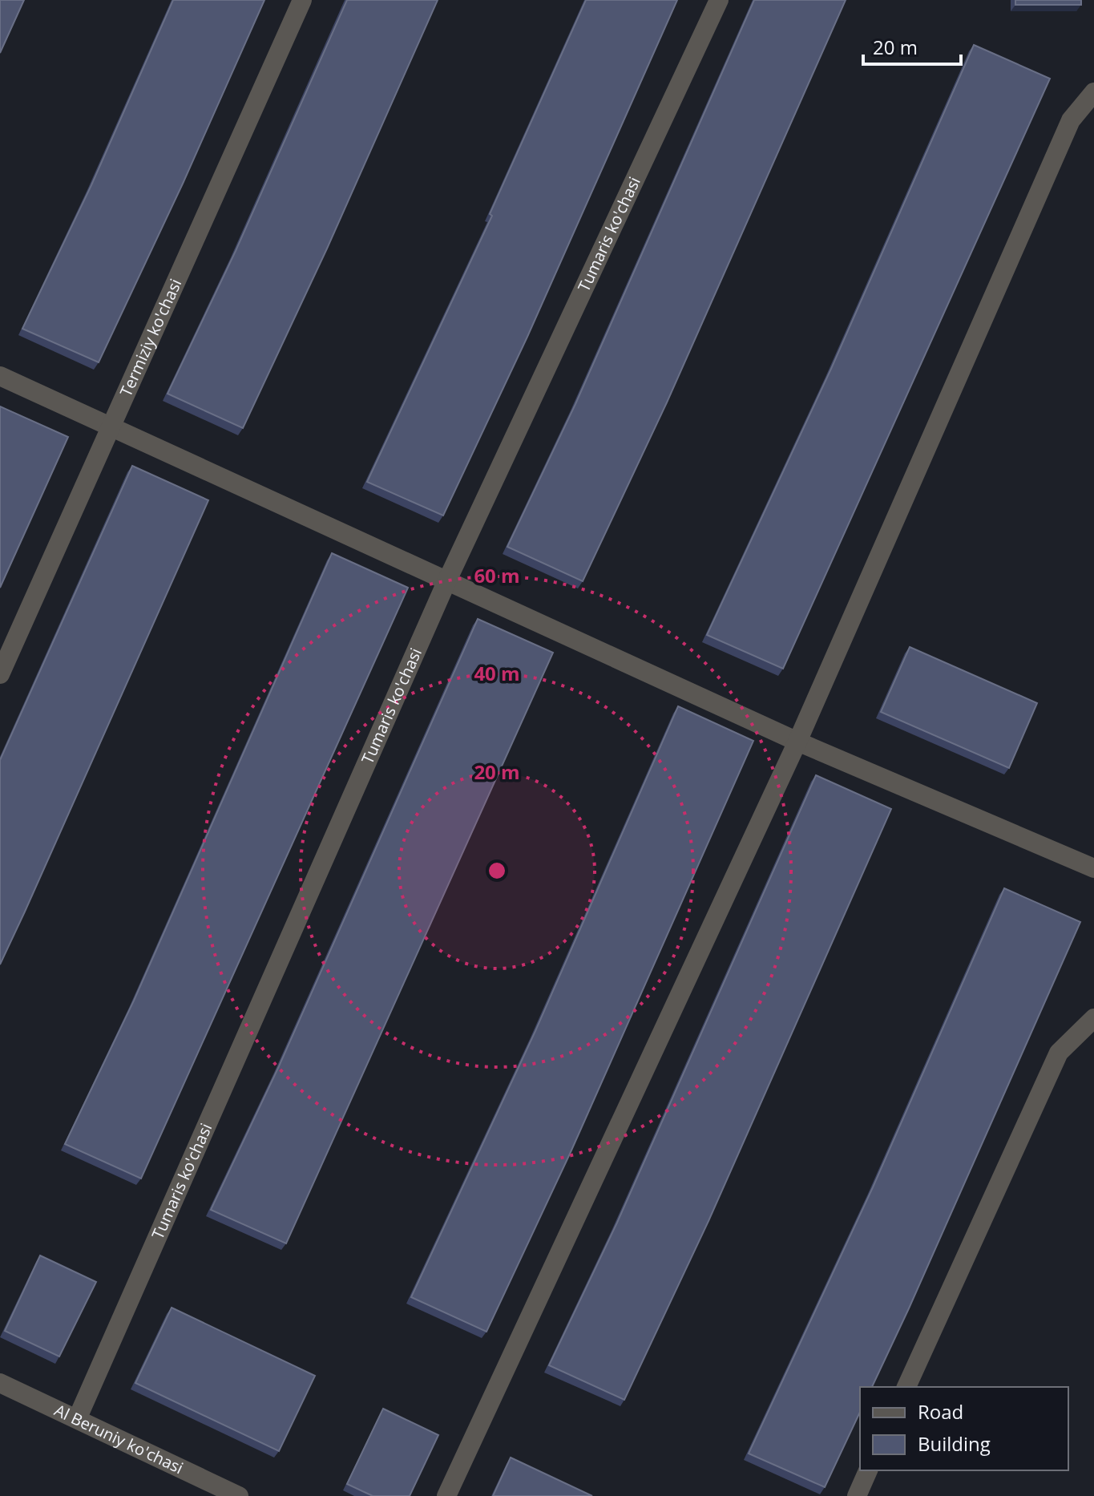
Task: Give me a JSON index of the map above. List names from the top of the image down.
{
  "streets": {
    "street": ["Tumaris ko'chasi", "Termiziy ko'chasi", "Al Beruniy ko'chasi"]
  },
  "crossings": [
    ["Tumaris ko'chasi", "Al Beruniy ko'chasi"]
  ],
  "legend": ["Road", "Building"],
  "scale_bar": "20 m",
  "rings": ["60 m", "40 m", "20 m"]
}
